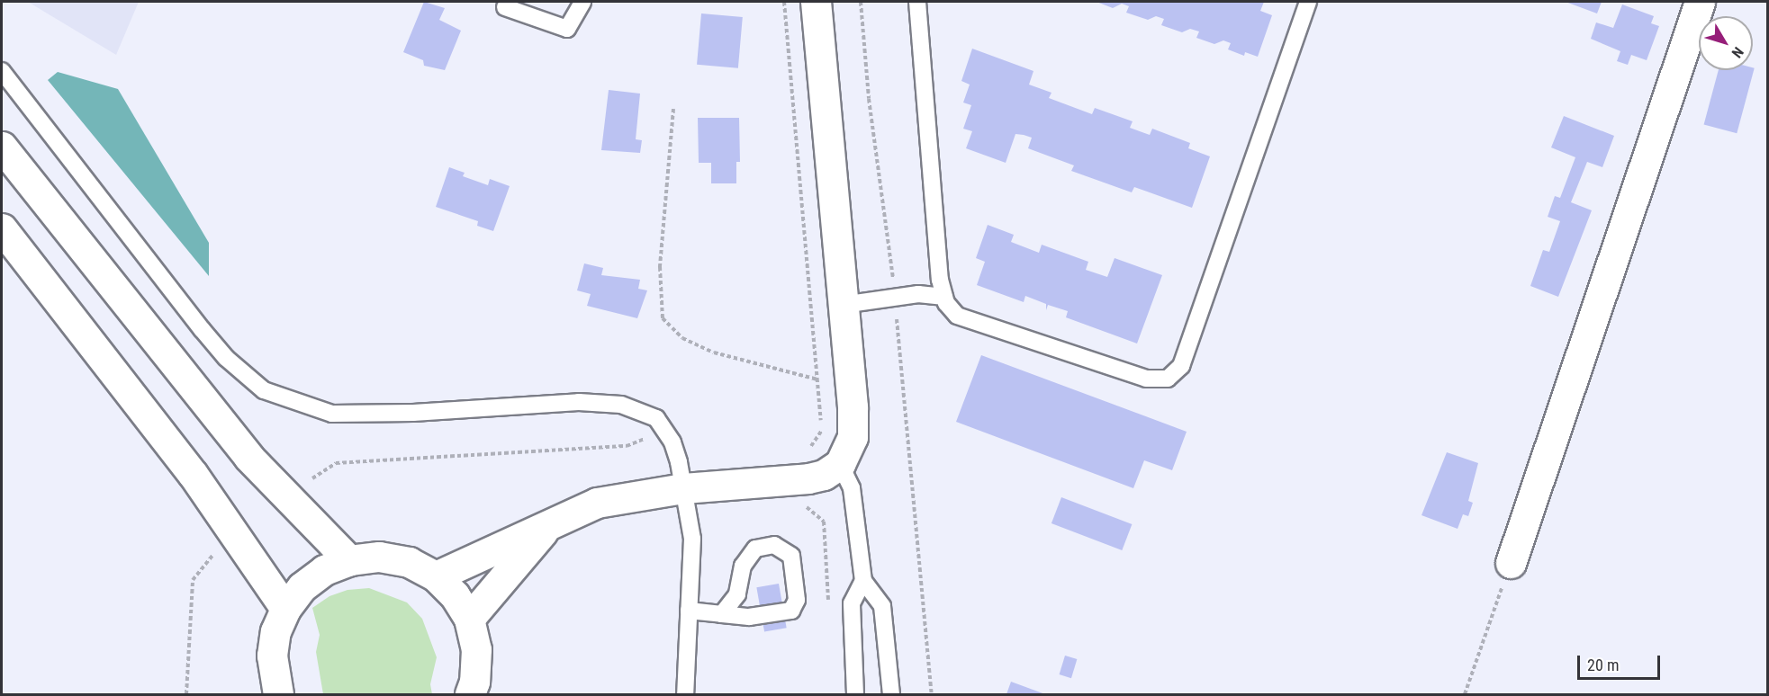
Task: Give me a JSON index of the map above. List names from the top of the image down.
{
  "scale_bar": "20 m",
  "north": "bottom right"
}
